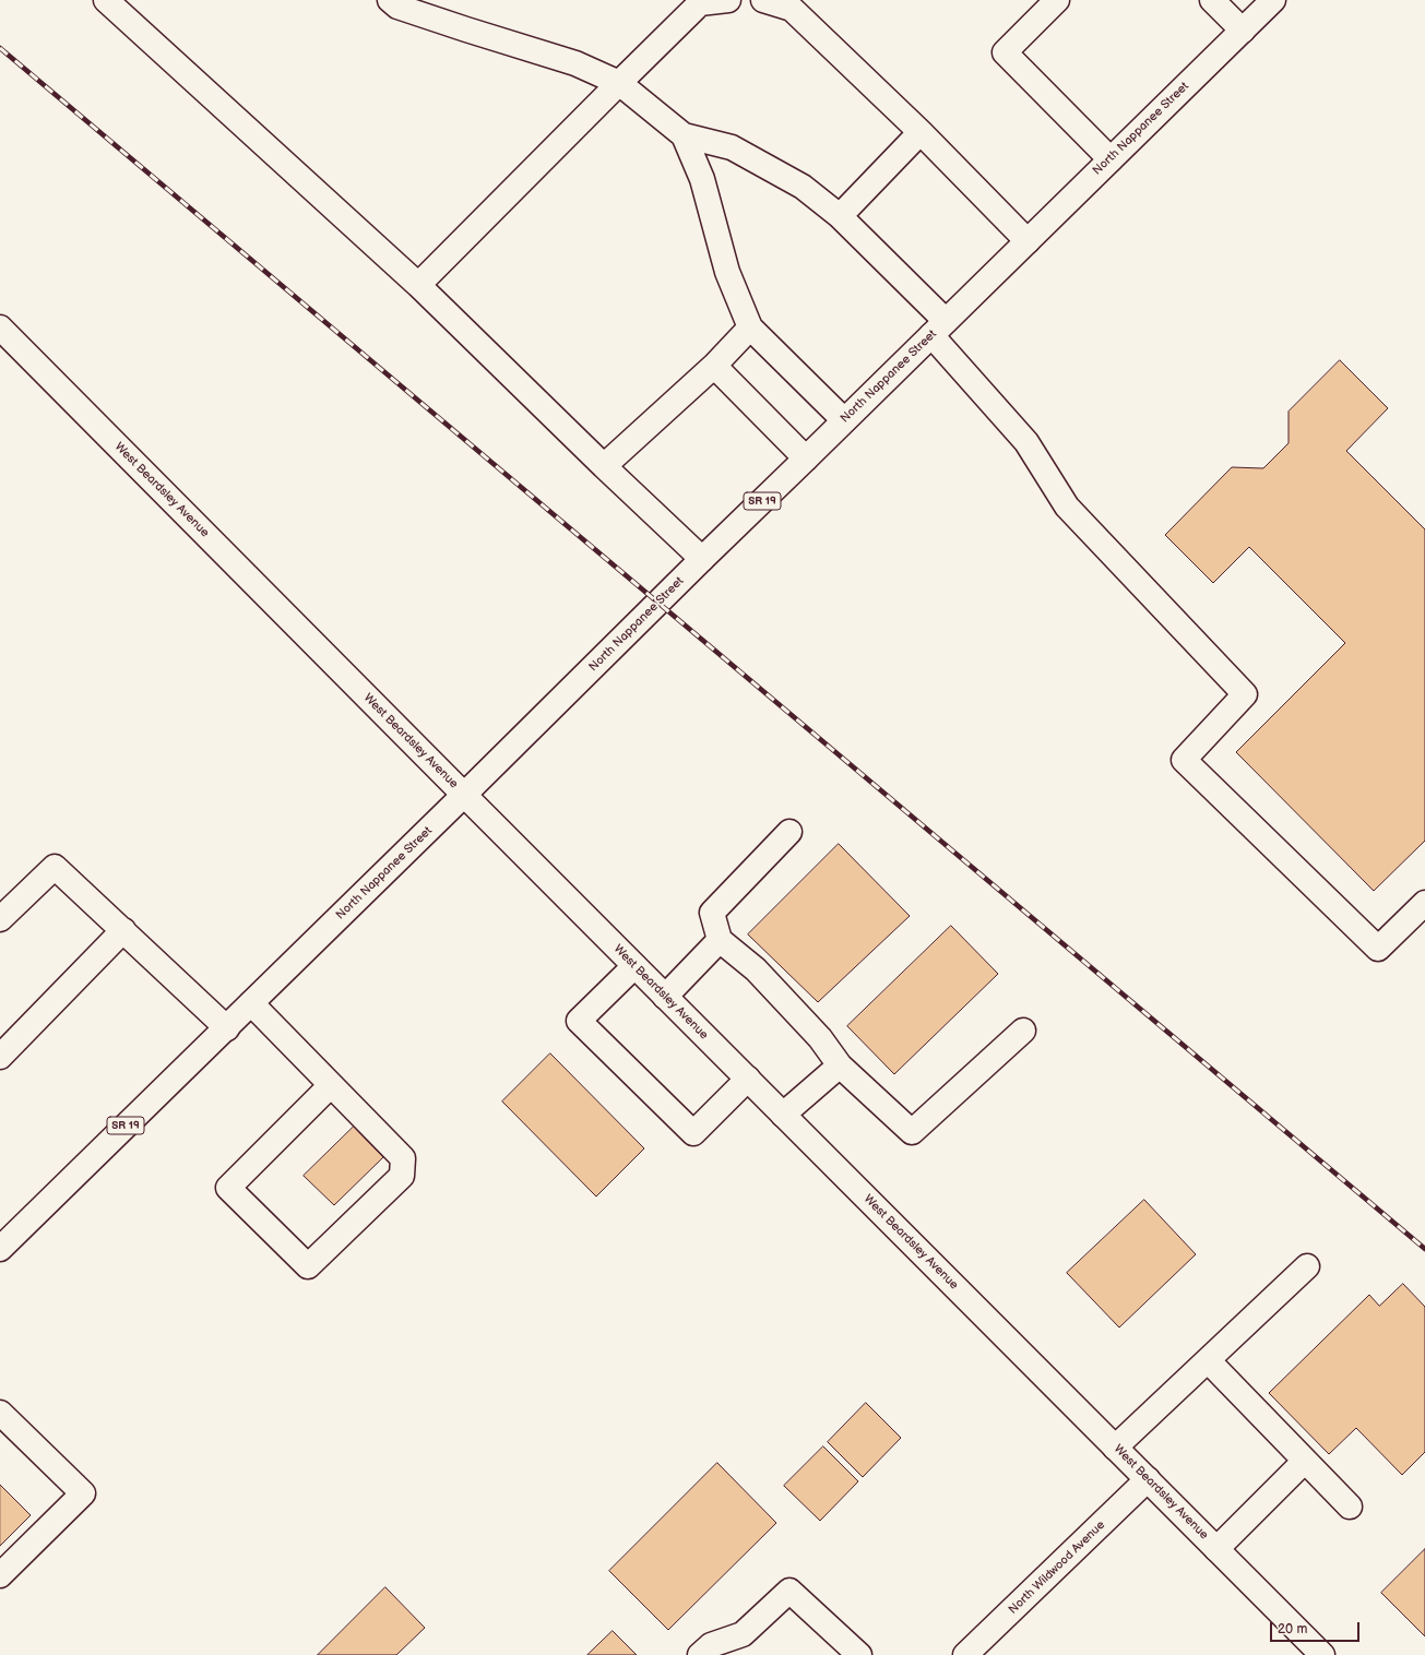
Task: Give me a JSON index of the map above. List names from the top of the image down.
{
  "streets": {
    "main road": [
      "North Nappanee Street",
      "West Beardsley Avenue",
      "SR 19",
      "North Wildwood Avenue"
    ]
  },
  "crossings": [
    ["North Nappanee Street", "West Beardsley Avenue"],
    ["West Beardsley Avenue", "North Wildwood Avenue"]
  ],
  "scale_bar": "20 m"
}
